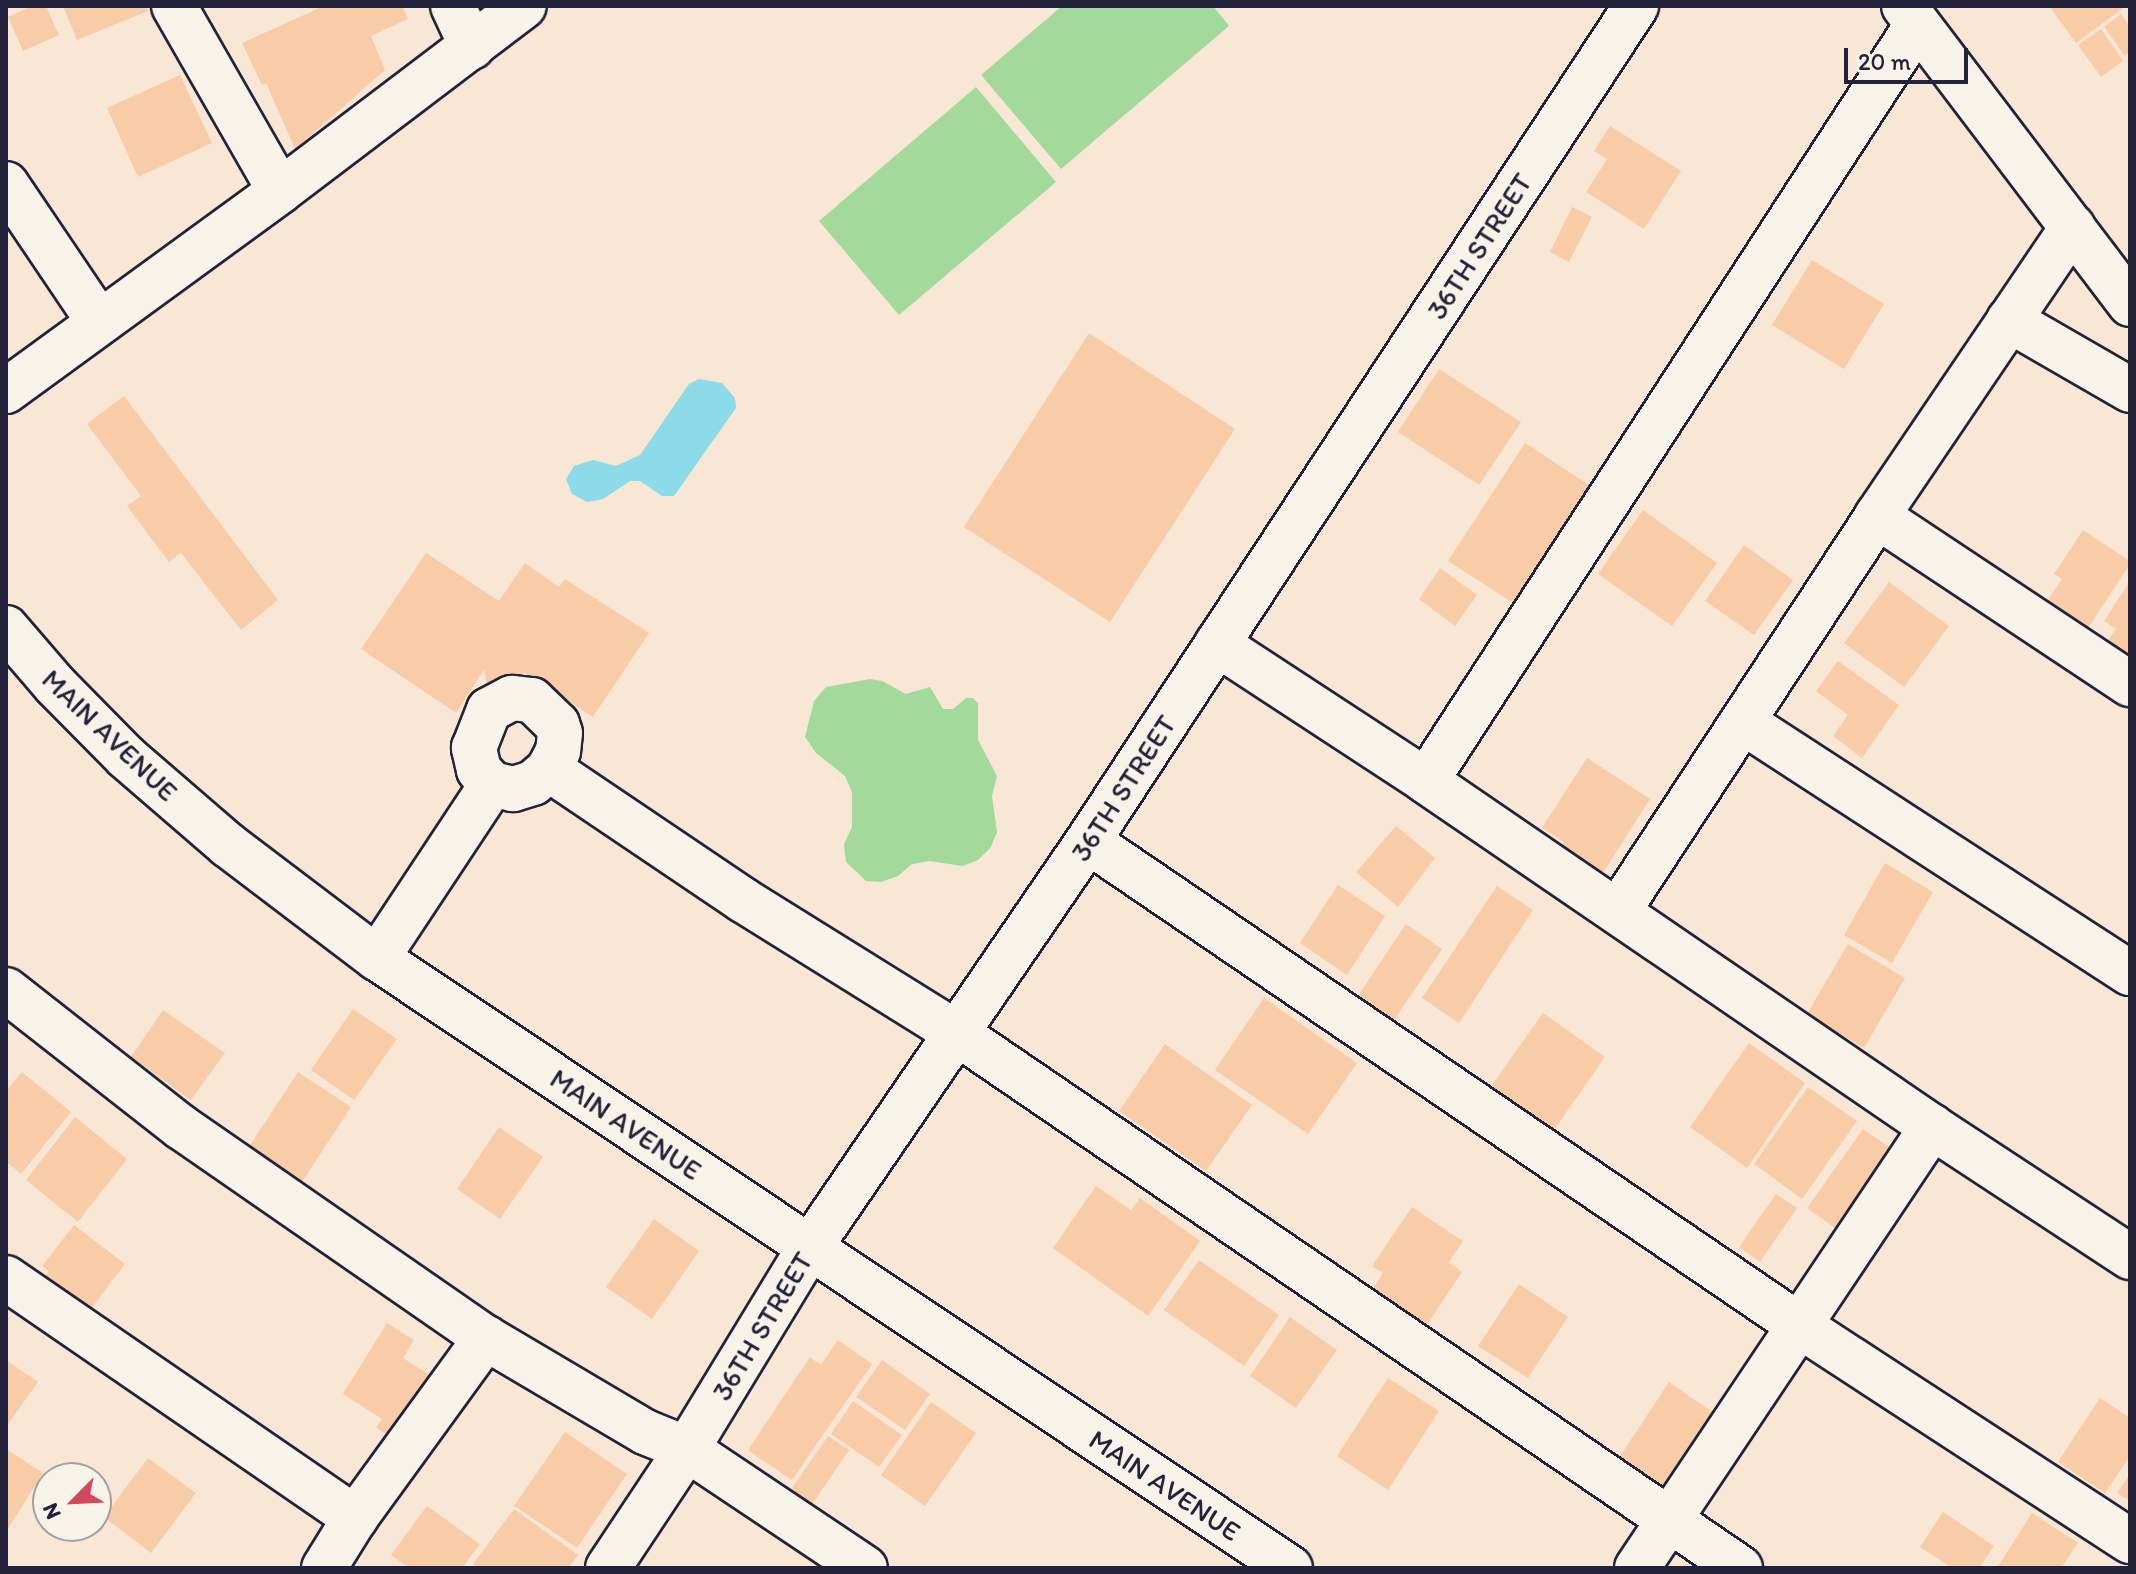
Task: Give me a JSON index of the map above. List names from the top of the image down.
{
  "streets": {
    "street": ["36TH STREET", "MAIN AVENUE"]
  },
  "crossings": [
    ["36TH STREET", "MAIN AVENUE"]
  ],
  "scale_bar": "20 m",
  "north": "bottom left"
}
